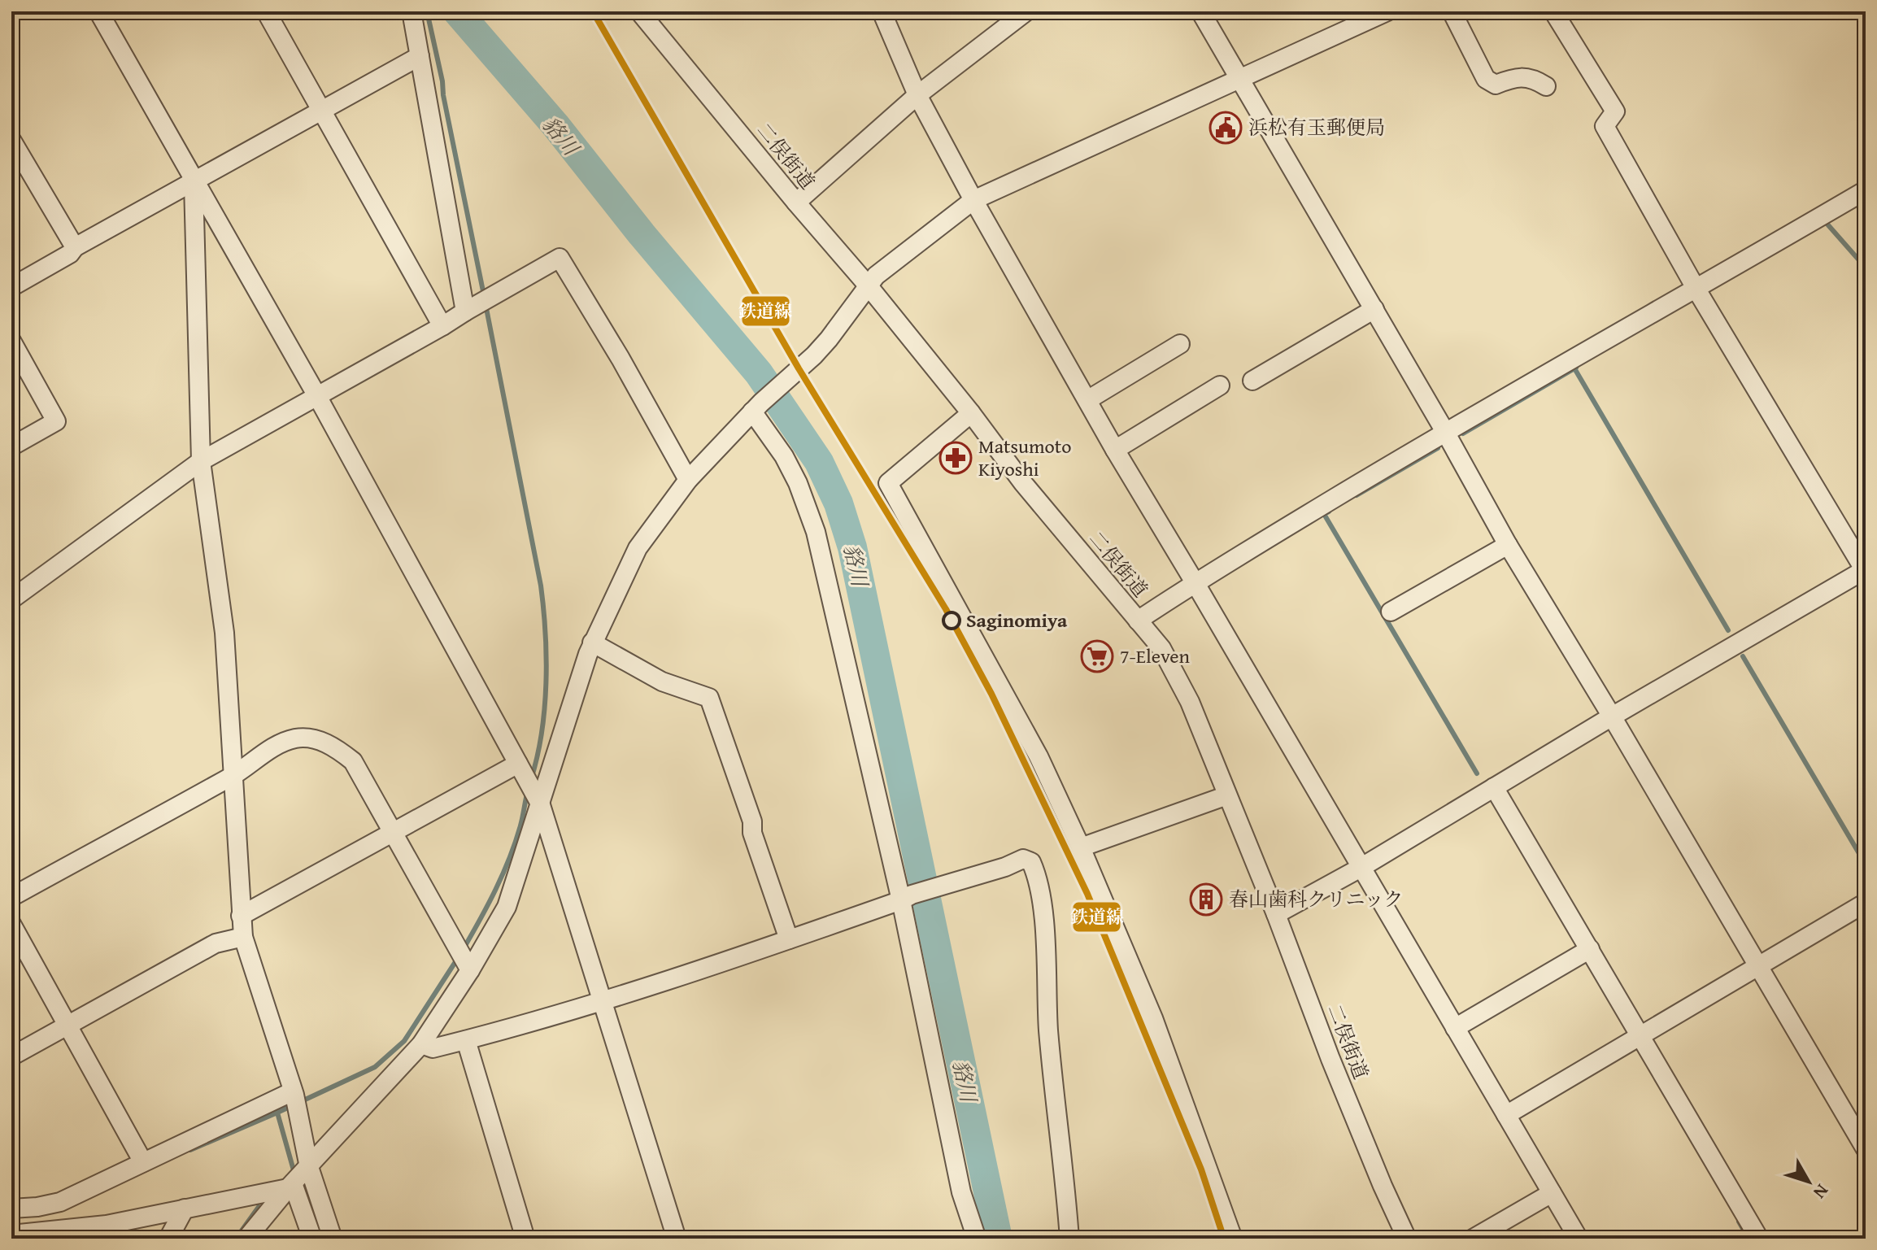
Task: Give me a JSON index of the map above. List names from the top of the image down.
{
  "streets": {
    "street": ["二俣街道"]
  },
  "water": ["貉川"],
  "places": {
    "public building": ["浜松有玉郵便局"],
    "pharmacy": ["Matsumoto Kiyoshi"],
    "other": ["Saginomiya"],
    "supermarket": ["7-Eleven"],
    "building": ["春山歯科クリニック"]
  },
  "lines": ["transit line 鉄道線"],
  "north": "bottom right"
}
